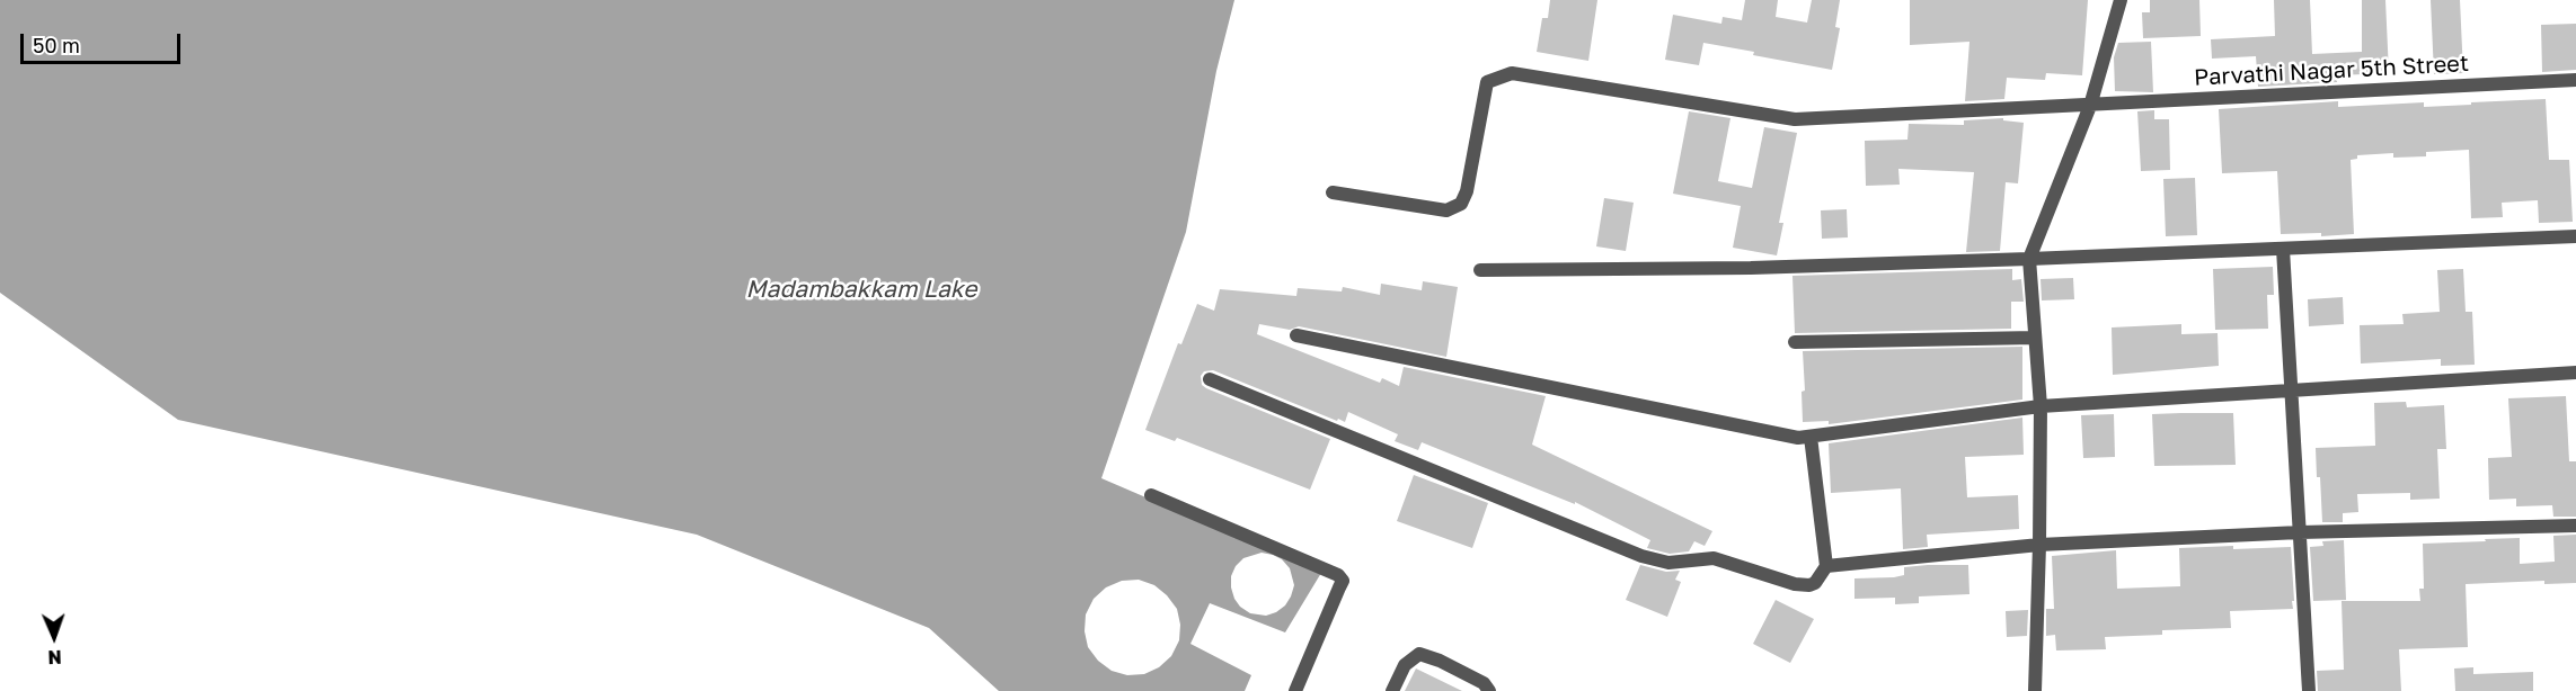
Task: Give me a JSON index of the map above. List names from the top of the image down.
{
  "streets": {
    "street": ["Parvathi Nagar 5th Street"]
  },
  "water": ["Madambakkam Lake"],
  "scale_bar": "50 m",
  "north": "bottom"
}
